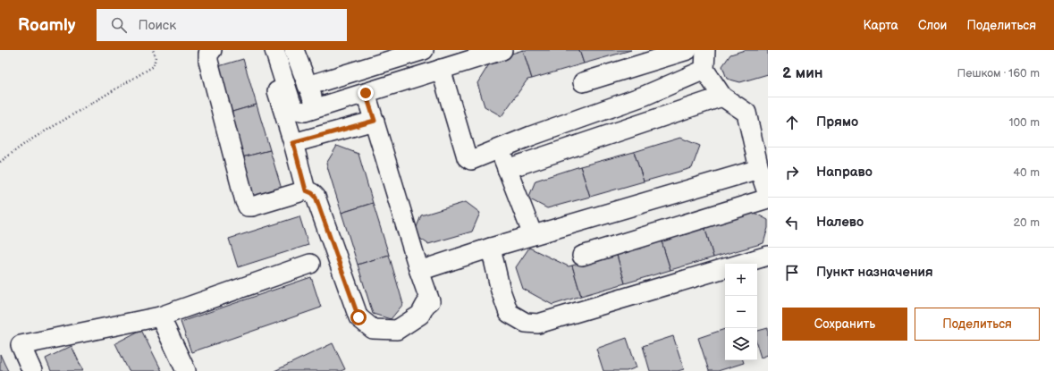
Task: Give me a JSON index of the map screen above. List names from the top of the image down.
{
  "page": {
    "header": "Roamly",
    "search": "Поиск",
    "nav": ["Карта", "Слои", "Поделиться"],
    "heading": ["2 мин", "Пешком · 160 m"],
    "list": [
      ["Прямо", "100 m"],
      ["Направо", "40 m"],
      ["Налево", "20 m"],
      "Пункт назначения"
    ],
    "map_buttons": ["+", "−"],
    "buttons": ["Сохранить", "Поделиться"]
  }
}
